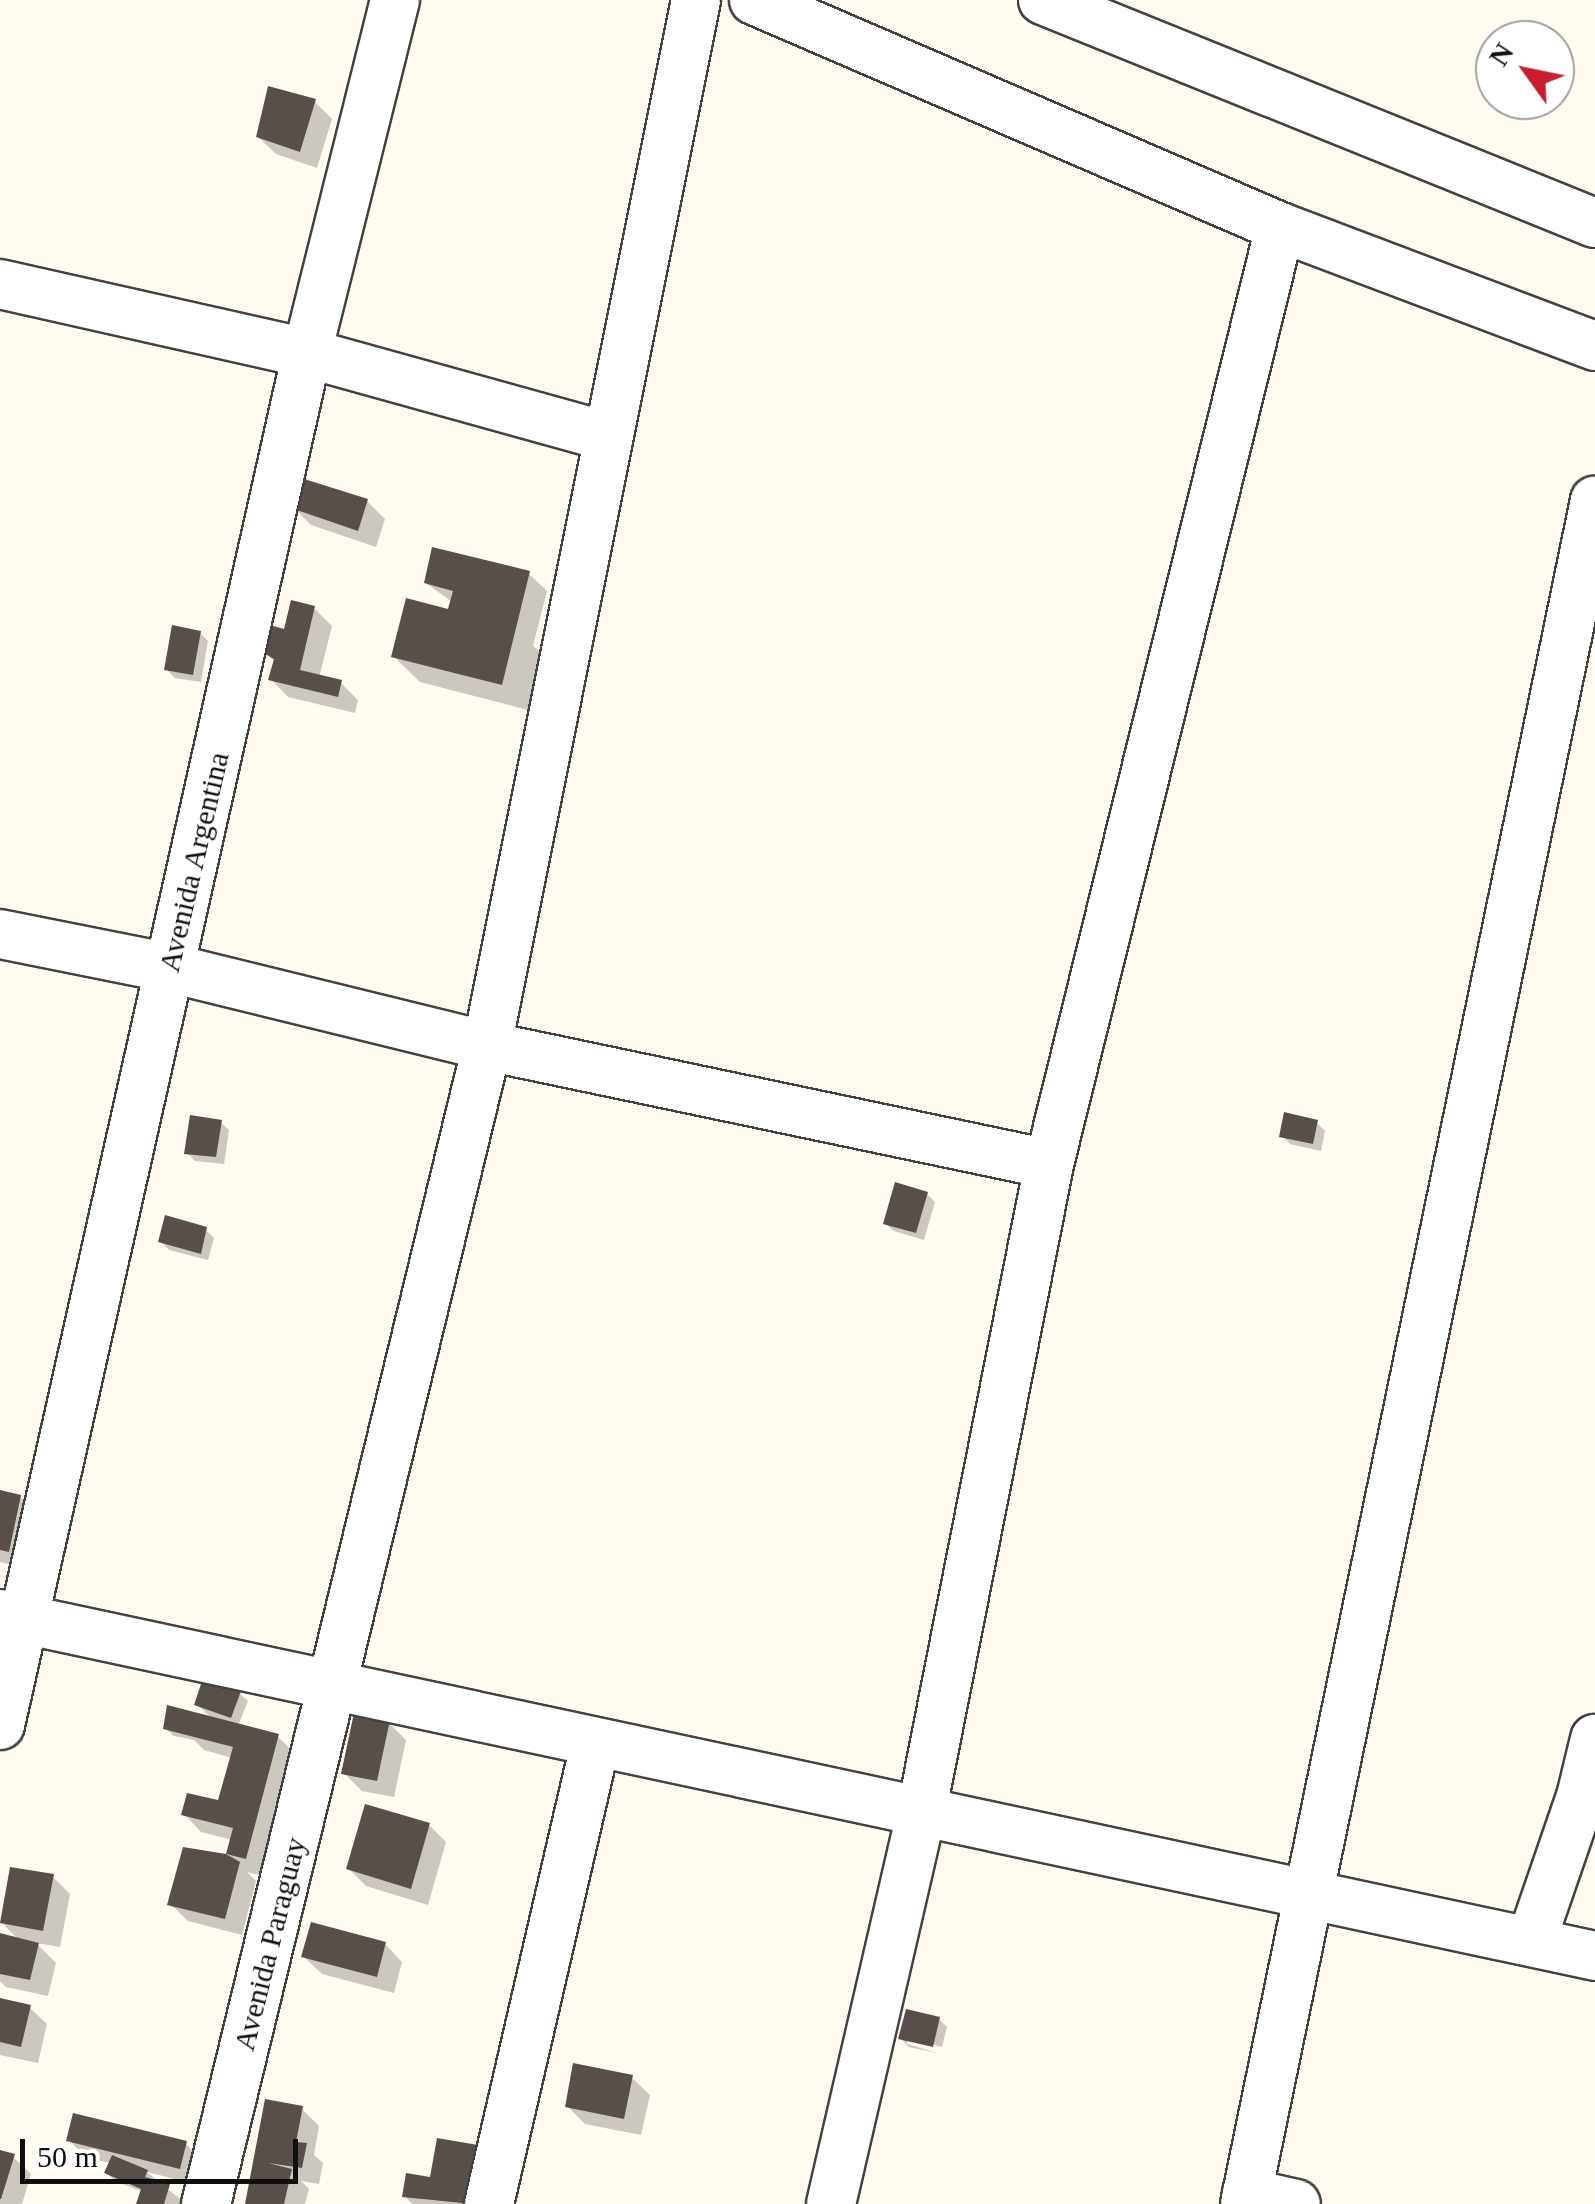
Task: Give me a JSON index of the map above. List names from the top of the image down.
{
  "streets": {
    "street": ["Avenida Argentina", "Avenida Paraguay"]
  },
  "scale_bar": "50 m",
  "north": "top left"
}
